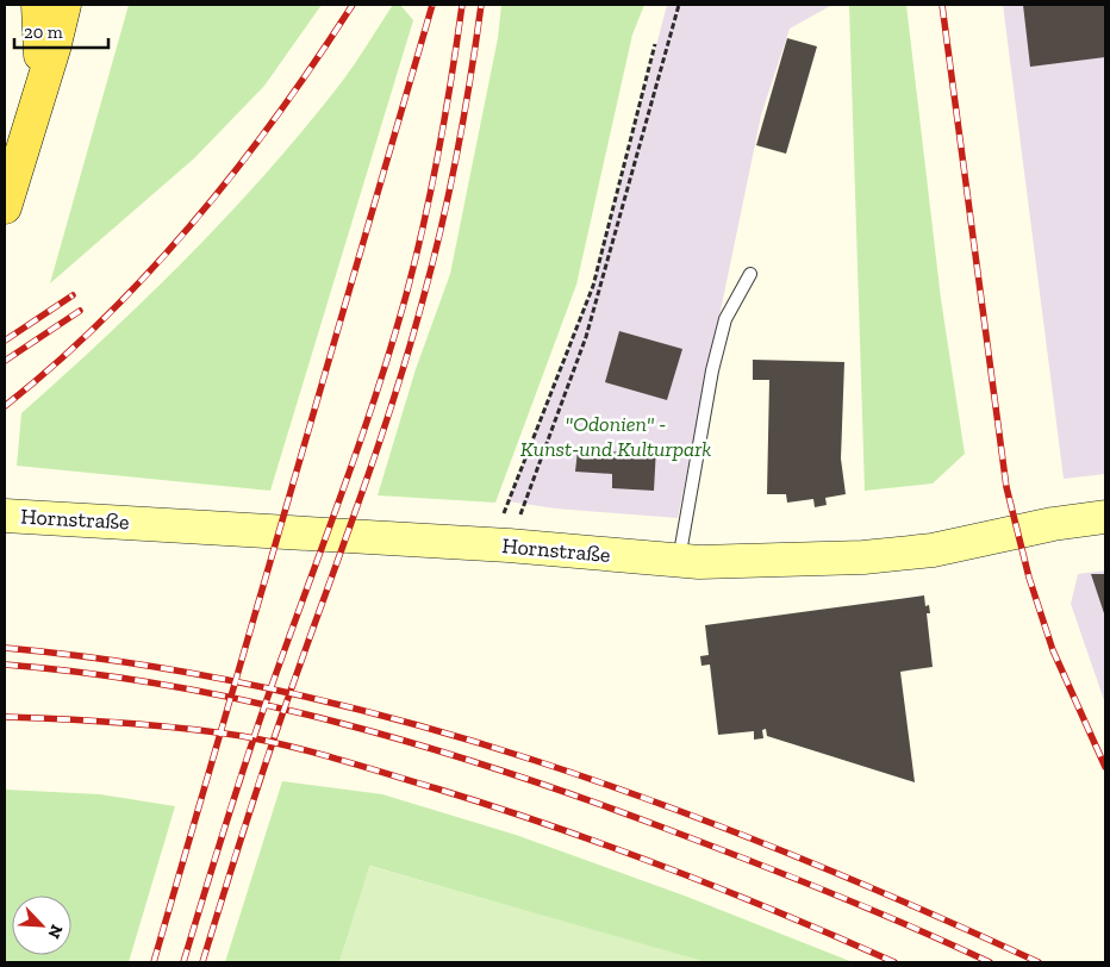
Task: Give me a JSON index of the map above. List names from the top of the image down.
{
  "streets": {
    "street": ["Hornstraße"]
  },
  "parks": ["\"Odonien\" - Kunst-und Kulturpark"],
  "scale_bar": "20 m",
  "north": "bottom right"
}
